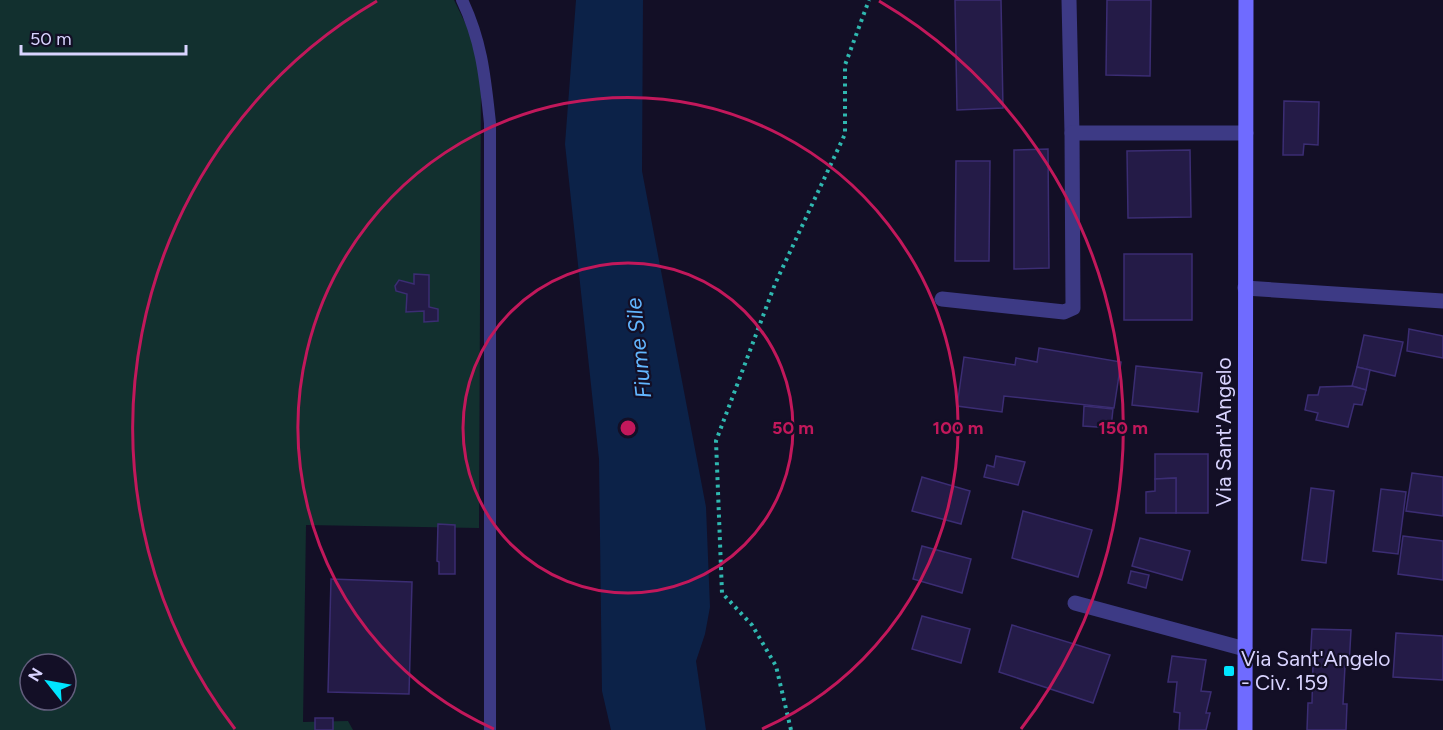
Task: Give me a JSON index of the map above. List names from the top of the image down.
{
  "streets": {
    "street": ["Via Sant'Angelo"]
  },
  "water": ["Fiume Sile"],
  "places": {
    "transit": ["Via Sant'Angelo - Civ. 159"]
  },
  "scale_bar": "50 m",
  "north": "top left",
  "rings": ["50 m", "100 m", "150 m"]
}
